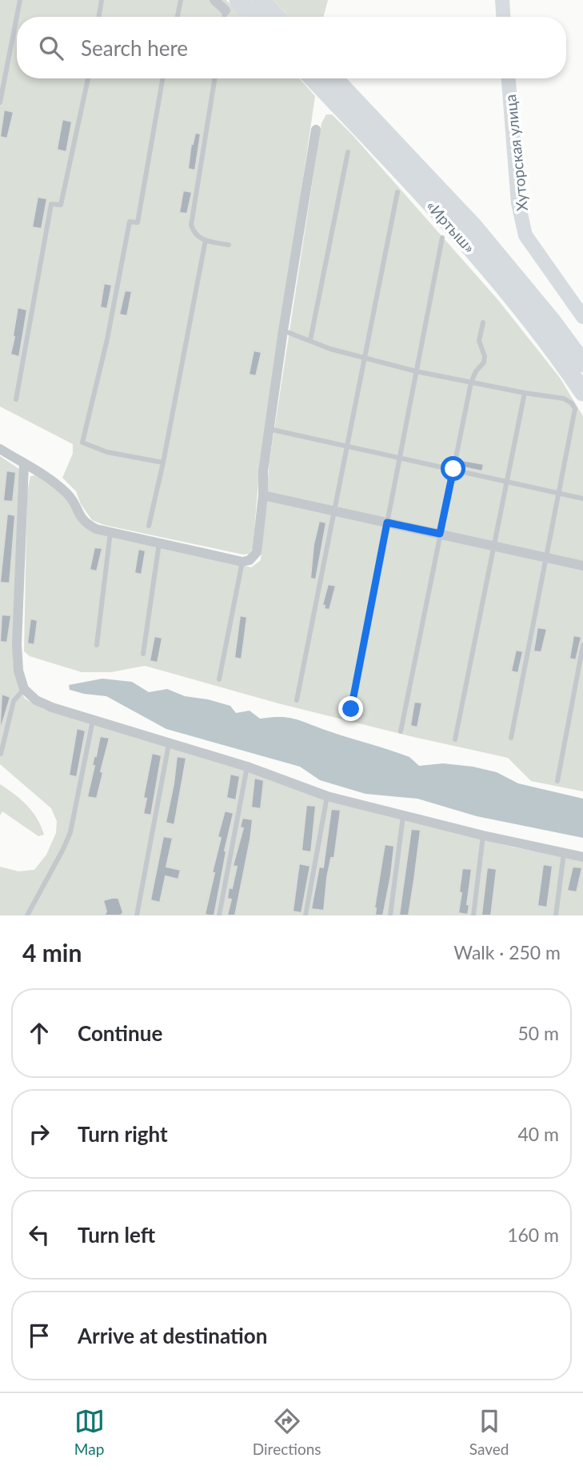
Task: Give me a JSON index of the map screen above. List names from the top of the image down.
{
  "streets": {
    "highway": ["«Иртыш»"],
    "street": ["Хуторская улица"]
  },
  "page": {
    "search": "Search here",
    "heading": ["4 min", "Walk · 250 m"],
    "list": [
      ["Continue", "50 m"],
      ["Turn right", "40 m"],
      ["Turn left", "160 m"],
      "Arrive at destination"
    ],
    "nav": ["Map", "Directions", "Saved"]
  }
}
